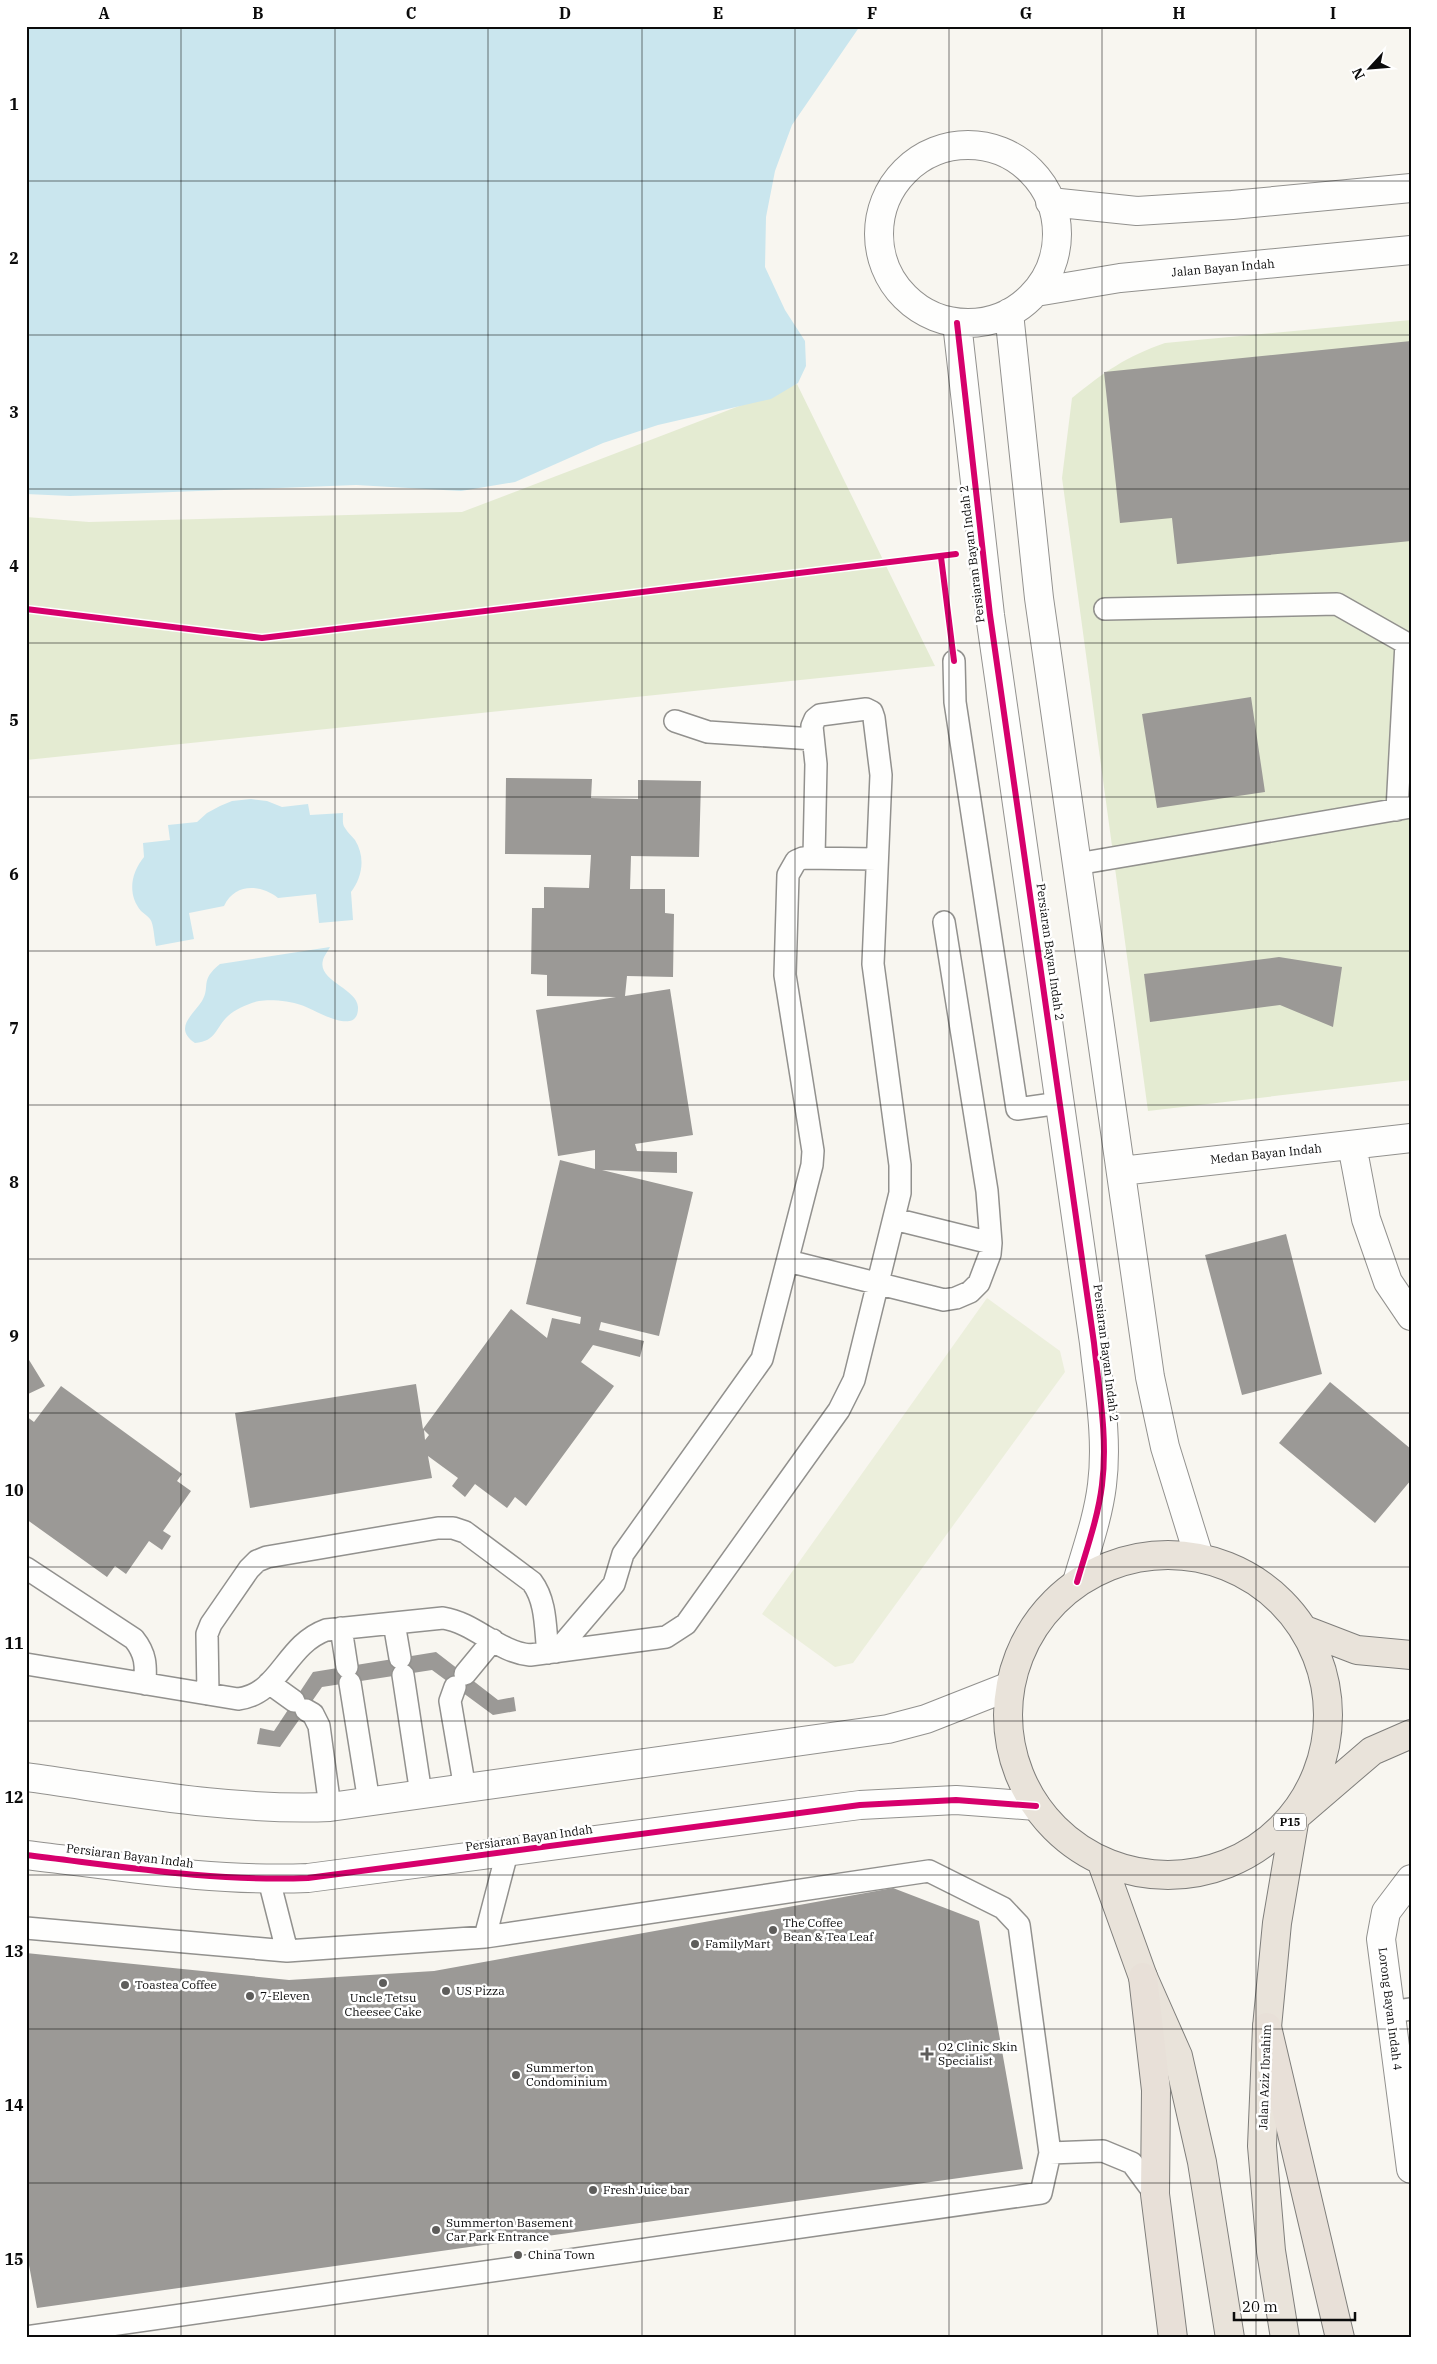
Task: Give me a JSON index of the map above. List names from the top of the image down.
{
  "streets": {
    "main road": ["P15", "Jalan Aziz Ibrahim"],
    "street": [
      "Jalan Bayan Indah",
      "Persiaran Bayan Indah 2",
      "Medan Bayan Indah",
      "Persiaran Bayan Indah",
      "Lorong Bayan Indah 4"
    ]
  },
  "crossings": [
    ["Jalan Bayan Indah", "Persiaran Bayan Indah 2"],
    ["Persiaran Bayan Indah 2", "P15"],
    ["P15", "Persiaran Bayan Indah"],
    ["P15", "Jalan Aziz Ibrahim"]
  ],
  "places": {
    "other": [
      "The Coffee Bean & Tea Leaf",
      "FamilyMart",
      "Uncle Tetsu Cheesee Cake",
      "Toastea Coffee",
      "US Pizza",
      "7-Eleven",
      "Summerton Condominium",
      "Fresh Juice bar",
      "Summerton Basement Car Park Entrance",
      "China Town"
    ],
    "health": ["O2 Clinic Skin Specialist"]
  },
  "scale_bar": "20 m",
  "north": "bottom left",
  "grid": {
    "columns": [
      "A",
      "B",
      "C",
      "D",
      "E",
      "F",
      "G",
      "H",
      "I"
    ],
    "rows": [
      "1",
      "2",
      "3",
      "4",
      "5",
      "6",
      "7",
      "8",
      "9",
      "10",
      "11",
      "12",
      "13",
      "14",
      "15"
    ]
  }
}
